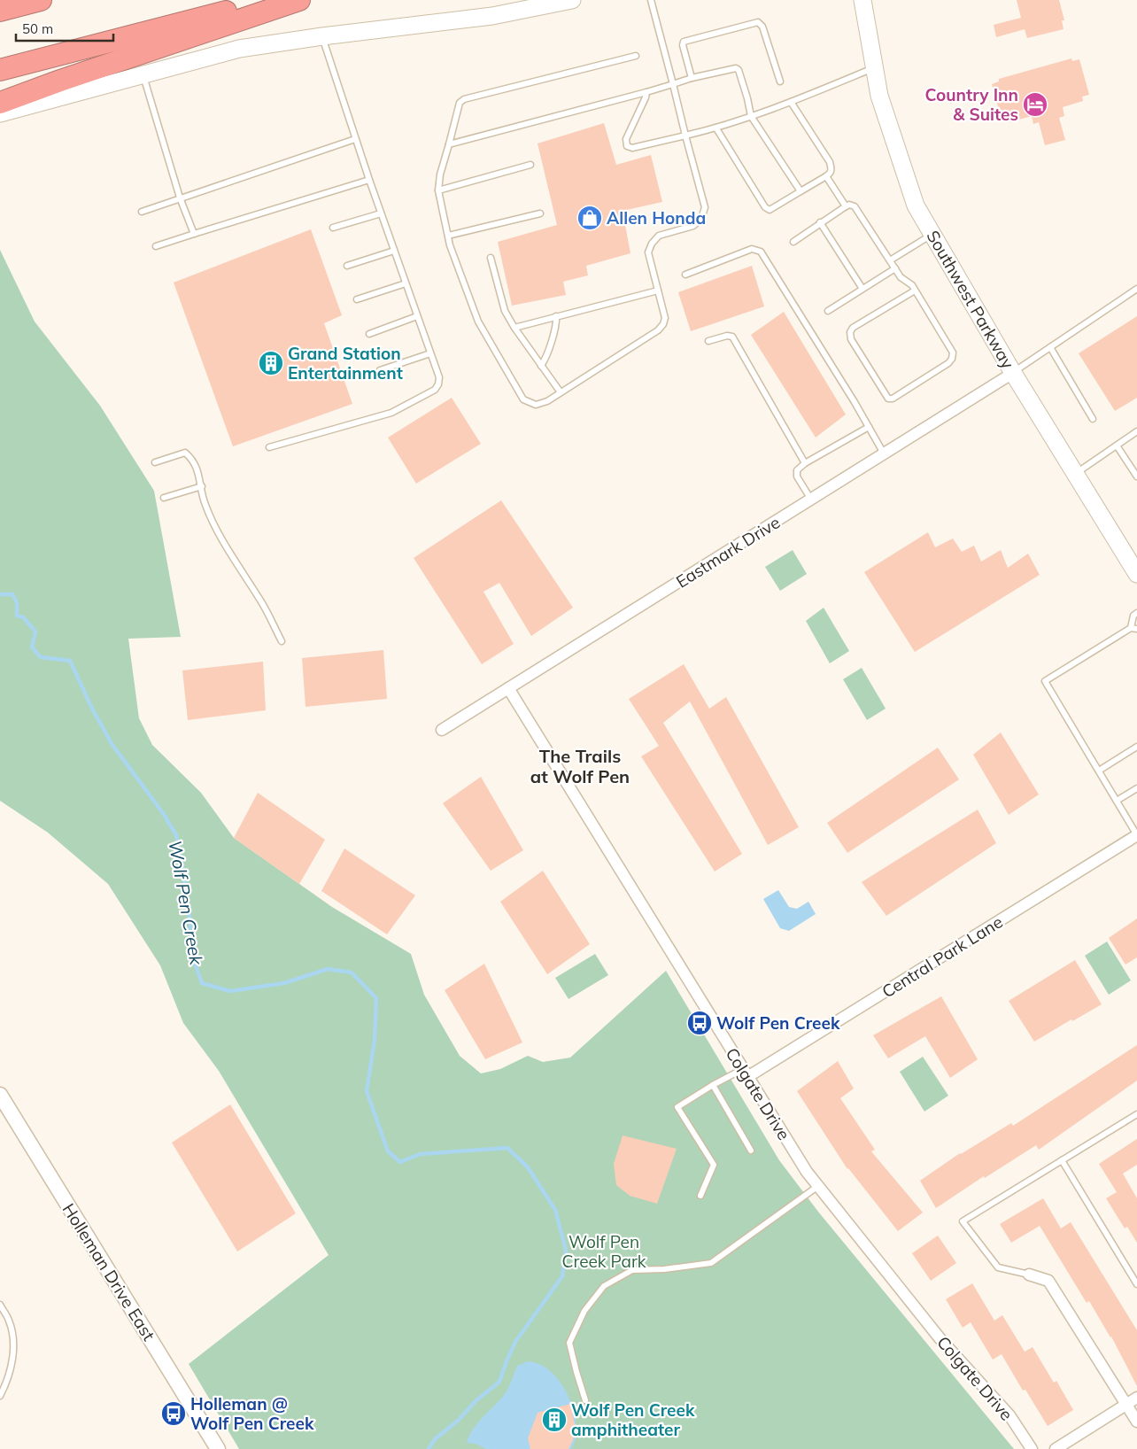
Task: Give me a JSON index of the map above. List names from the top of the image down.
{
  "streets": {
    "main road": ["Southwest Parkway"],
    "street": [
      "Eastmark Drive",
      "Central Park Lane",
      "Colgate Drive",
      "Holleman Drive East"
    ]
  },
  "crossings": [
    ["Southwest Parkway", "Eastmark Drive"],
    ["Eastmark Drive", "Colgate Drive"],
    ["Central Park Lane", "Colgate Drive"]
  ],
  "districts": ["The Trails at Wolf Pen"],
  "water": ["Wolf Pen Creek"],
  "parks": ["Wolf Pen Creek Park"],
  "places": {
    "hotel": ["Country Inn & Suites"],
    "shop": ["Allen Honda"],
    "building": ["Grand Station Entertainment", "Wolf Pen Creek amphitheater"],
    "bus stop": ["Wolf Pen Creek", "Holleman @ Wolf Pen Creek"]
  },
  "scale_bar": "50 m"
}
